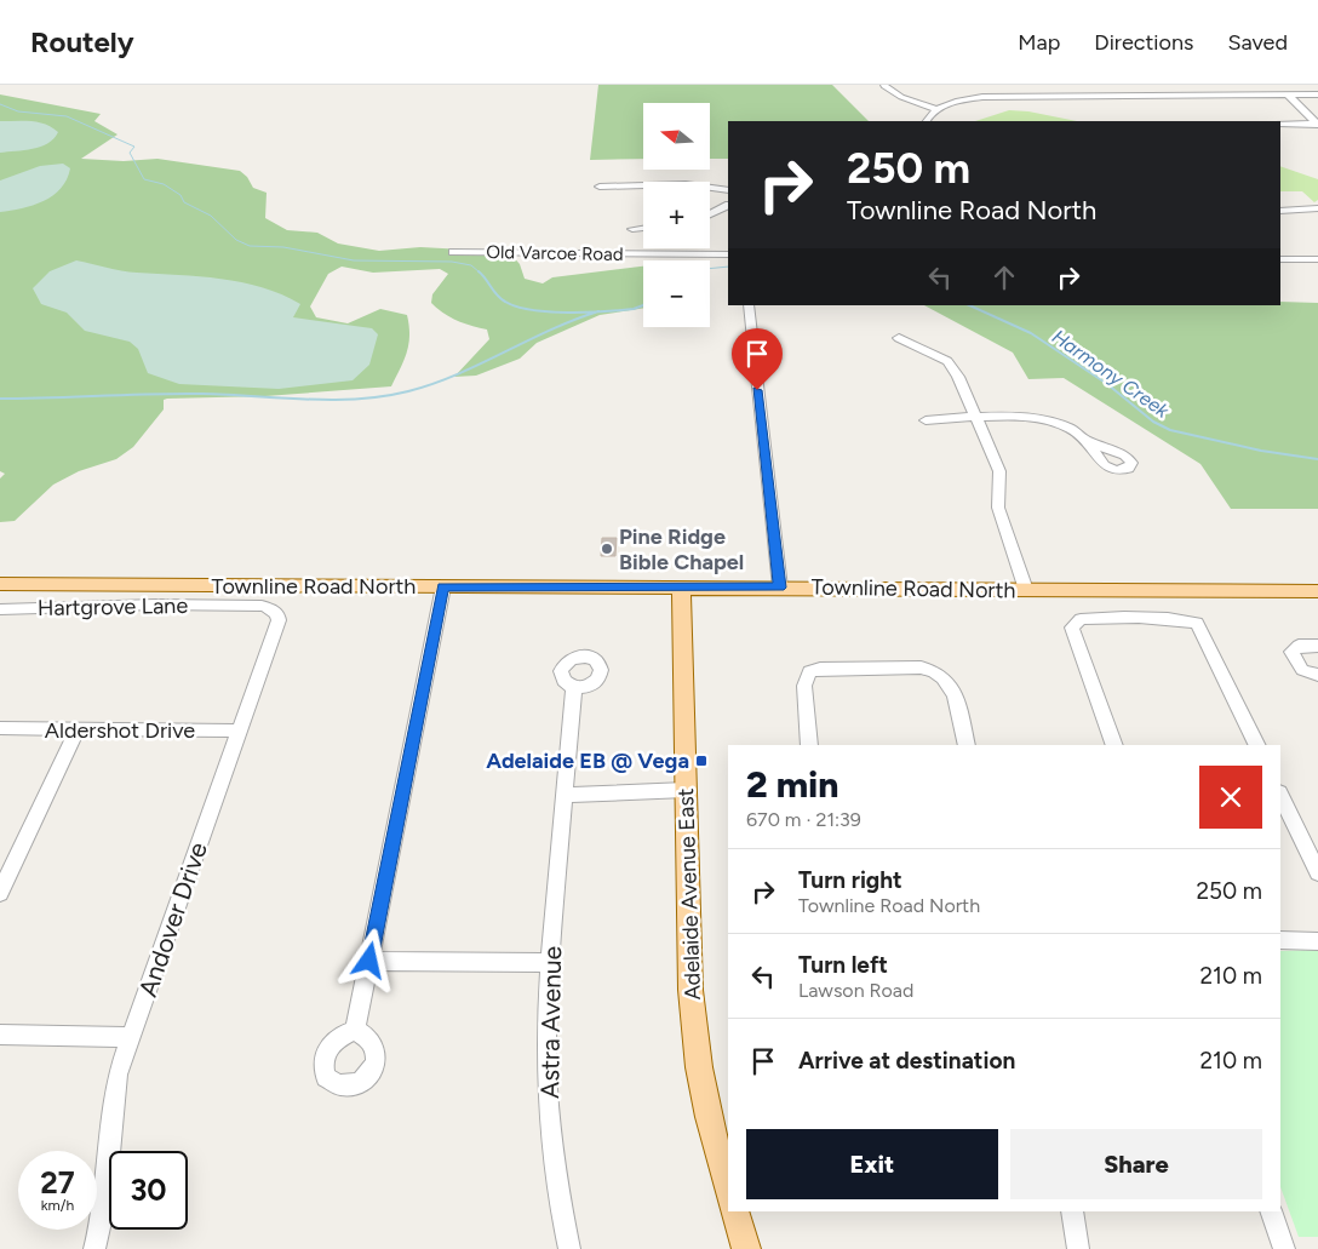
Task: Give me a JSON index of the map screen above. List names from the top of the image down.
{
  "streets": {
    "main road": ["Townline Road North", "Adelaide Avenue East"],
    "street": [
      "Old Varcoe Road",
      "Hartgrove Lane",
      "Aldershot Drive",
      "Andover Drive",
      "Astra Avenue"
    ]
  },
  "crossings": [
    ["Townline Road North", "Adelaide Avenue East"],
    ["Hartgrove Lane", "Andover Drive"],
    ["Aldershot Drive", "Andover Drive"]
  ],
  "water": ["Harmony Creek"],
  "places": {
    "other": ["Pine Ridge Bible Chapel"],
    "transit": ["Adelaide EB @ Vega"]
  },
  "north": "left",
  "page": {
    "header": "Routely",
    "nav": ["Map", "Directions", "Saved"],
    "map_buttons": ["+", "−"],
    "turn": ["250 m", "Townline Road North"],
    "heading": ["2 min", "670 m · 21:39"],
    "list": [
      {
        "name": "Turn right",
        "note": "Townline Road North",
        "value": "250 m"
      },
      {
        "name": "Turn left",
        "note": "Lawson Road",
        "value": "210 m"
      },
      {
        "name": "Arrive at destination",
        "value": "210 m"
      }
    ],
    "buttons": ["Exit", "Share"],
    "speed": "27 km/h",
    "limit": "30"
  }
}
